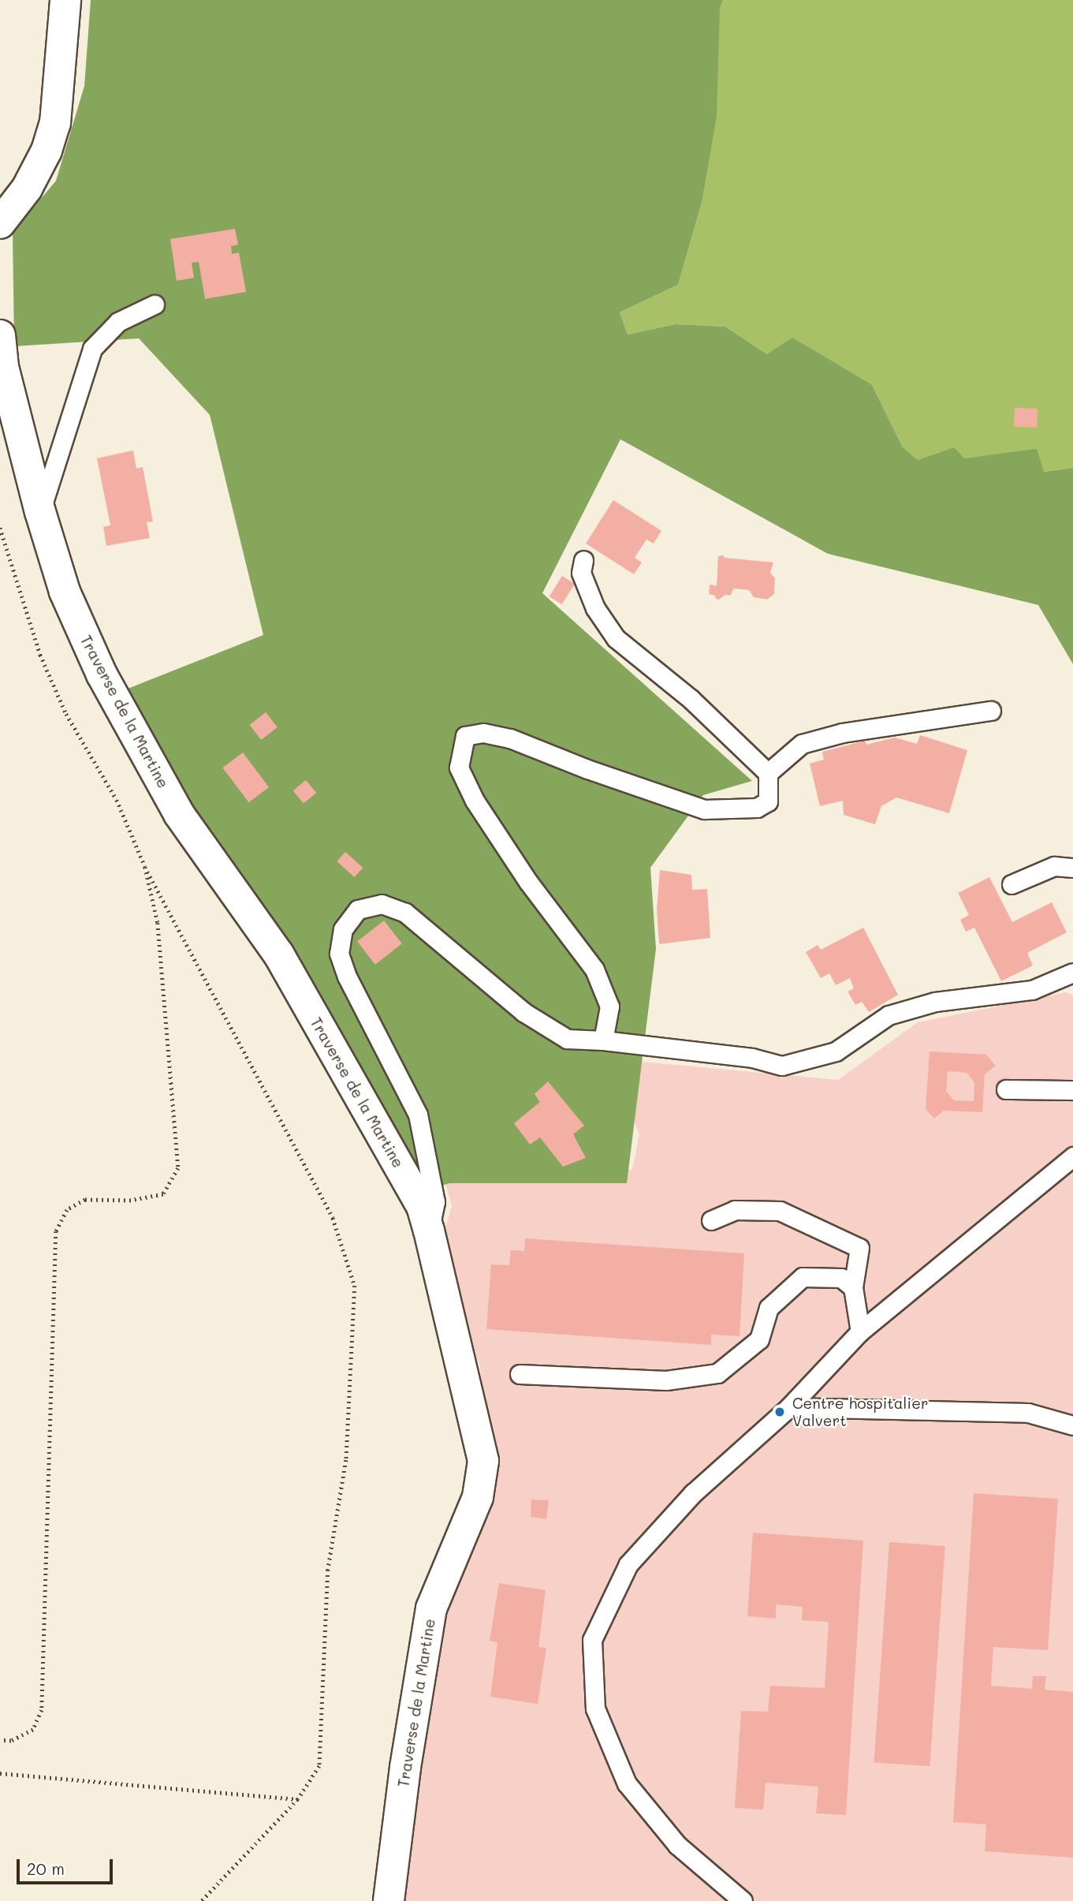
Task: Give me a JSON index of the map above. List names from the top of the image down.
{
  "streets": {
    "street": ["Traverse de la Martine"]
  },
  "places": ["Centre hospitalier Valvert"],
  "scale_bar": "20 m"
}
